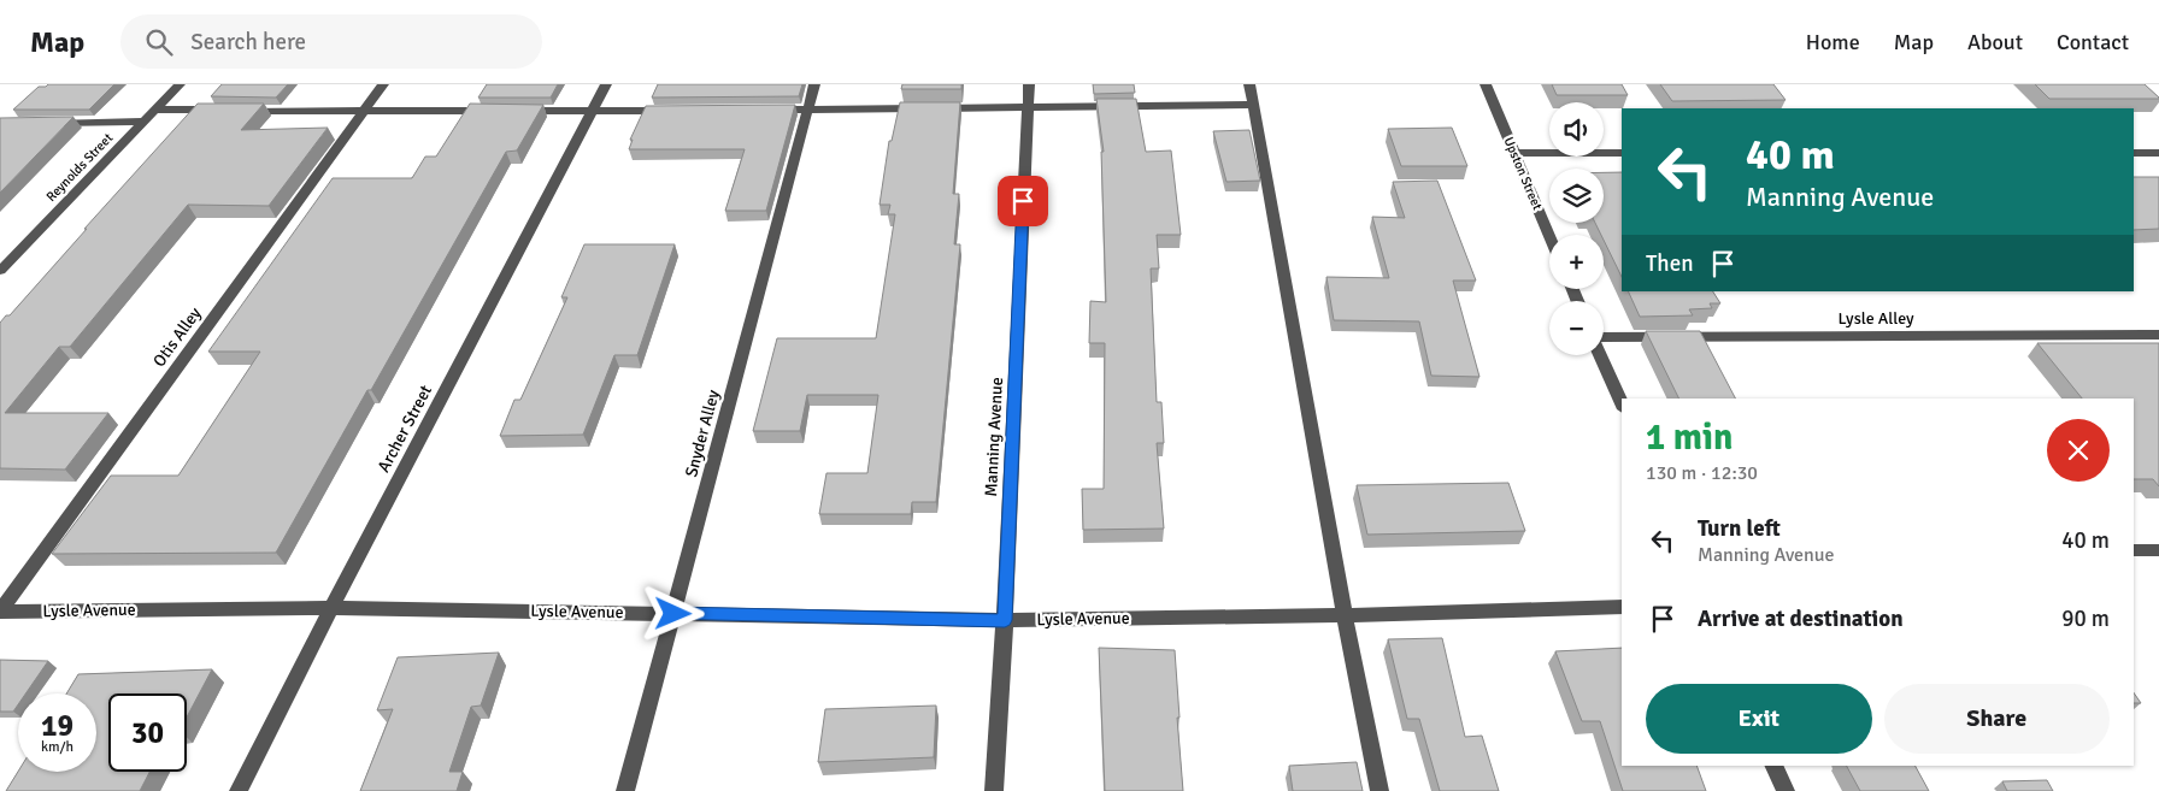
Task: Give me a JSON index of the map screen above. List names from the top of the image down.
{
  "streets": {
    "street": [
      "Reynolds Street",
      "Upston Street",
      "Lysle Alley",
      "Otis Alley",
      "Archer Street",
      "Snyder Alley",
      "Manning Avenue",
      "Lysle Avenue"
    ]
  },
  "crossings": [
    ["Otis Alley", "Lysle Avenue"],
    ["Archer Street", "Lysle Avenue"],
    ["Snyder Alley", "Lysle Avenue"],
    ["Manning Avenue", "Lysle Avenue"]
  ],
  "page": {
    "header": "Map",
    "search": "Search here",
    "nav": [
      "Home",
      "Map",
      "About",
      "Contact"
    ],
    "map_buttons": ["+", "−"],
    "turn": ["40 m", "Manning Avenue"],
    "then": "Then",
    "heading": ["1 min", "130 m · 12:30"],
    "list": [
      {
        "name": "Turn left",
        "note": "Manning Avenue",
        "value": "40 m"
      },
      {
        "name": "Arrive at destination",
        "value": "90 m"
      }
    ],
    "buttons": ["Exit", "Share"],
    "speed": "19 km/h",
    "limit": "30"
  }
}
